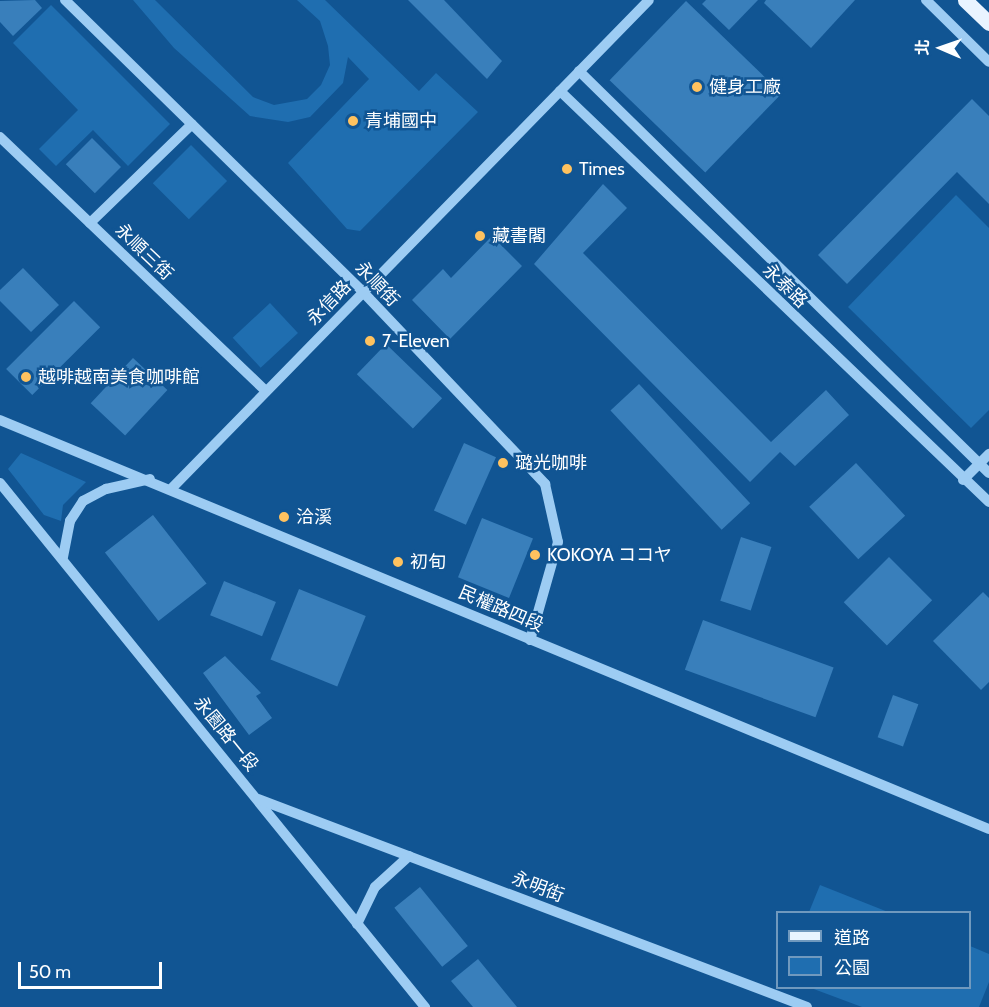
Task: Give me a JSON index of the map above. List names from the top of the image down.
{
  "streets": {
    "street": [
      "永順三街",
      "永順街",
      "永泰路",
      "永信路",
      "民權路四段",
      "永園路一段",
      "永明街"
    ]
  },
  "crossings": [
    ["永順三街", "永信路"],
    ["永順街", "永信路"],
    ["永順街", "民權路四段"],
    ["永泰路", "永信路"],
    ["永信路", "民權路四段"],
    ["永園路一段", "永明街"]
  ],
  "places": [
    "健身工廠",
    "青埔國中",
    "Times",
    "藏書閣",
    "7-Eleven",
    "越啡越南美食咖啡館",
    "璐光咖啡",
    "洽溪",
    "KOKOYA ココヤ",
    "初旬"
  ],
  "legend": ["道路", "公園"],
  "scale_bar": "50 m",
  "north": "left"
}
